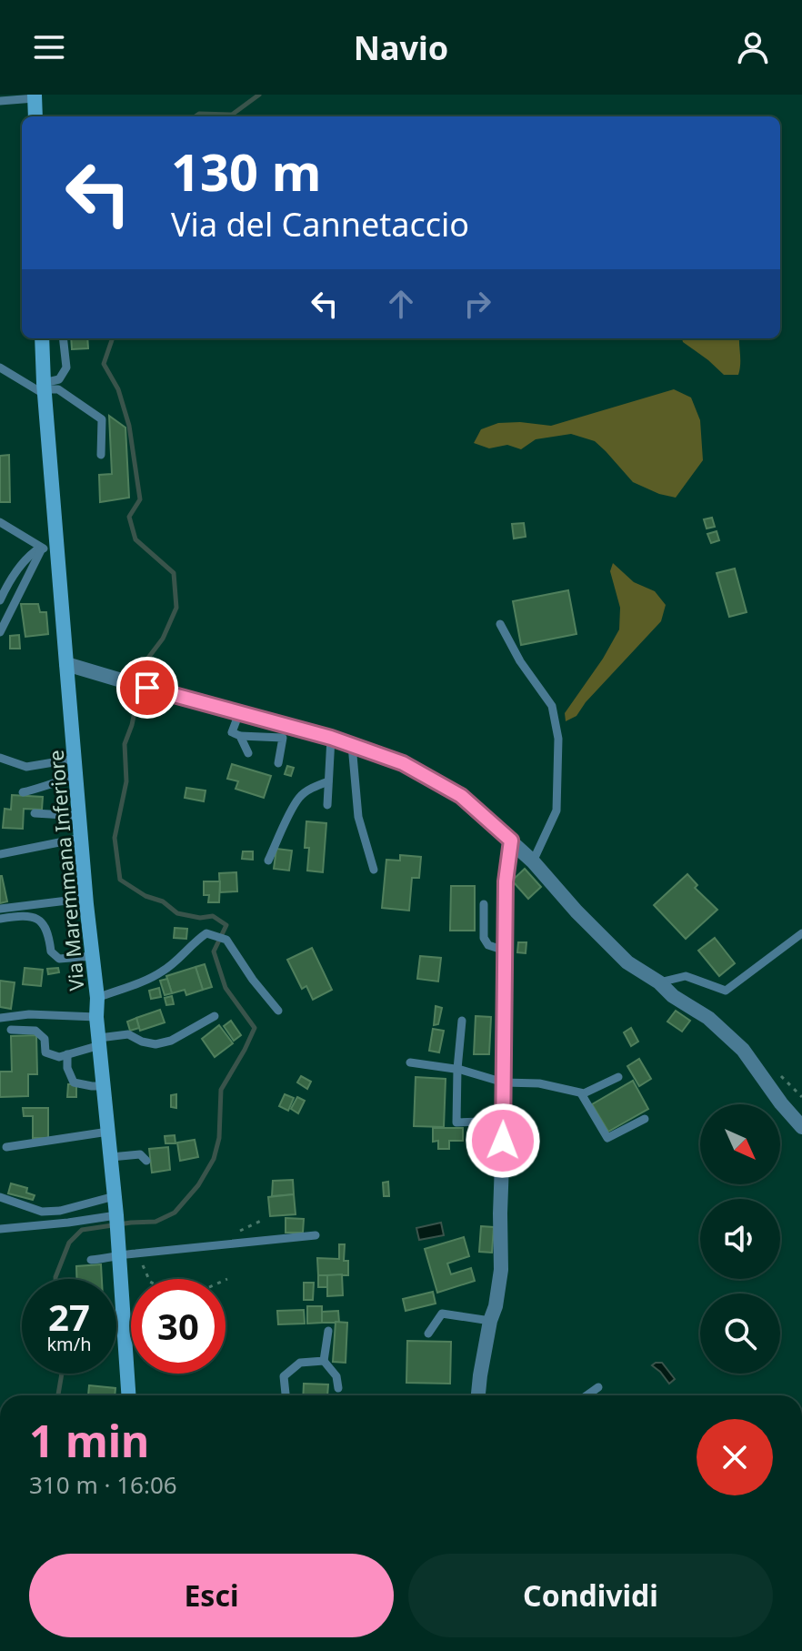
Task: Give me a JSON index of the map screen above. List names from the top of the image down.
{
  "streets": {
    "main road": ["Via Maremmana Inferiore"]
  },
  "north": "bottom right",
  "page": {
    "header": "Navio",
    "turn": ["130 m", "Via del Cannetaccio"],
    "speed": "27 km/h",
    "limit": "30",
    "heading": ["1 min", "310 m · 16:06"],
    "buttons": ["Esci", "Condividi"]
  }
}
